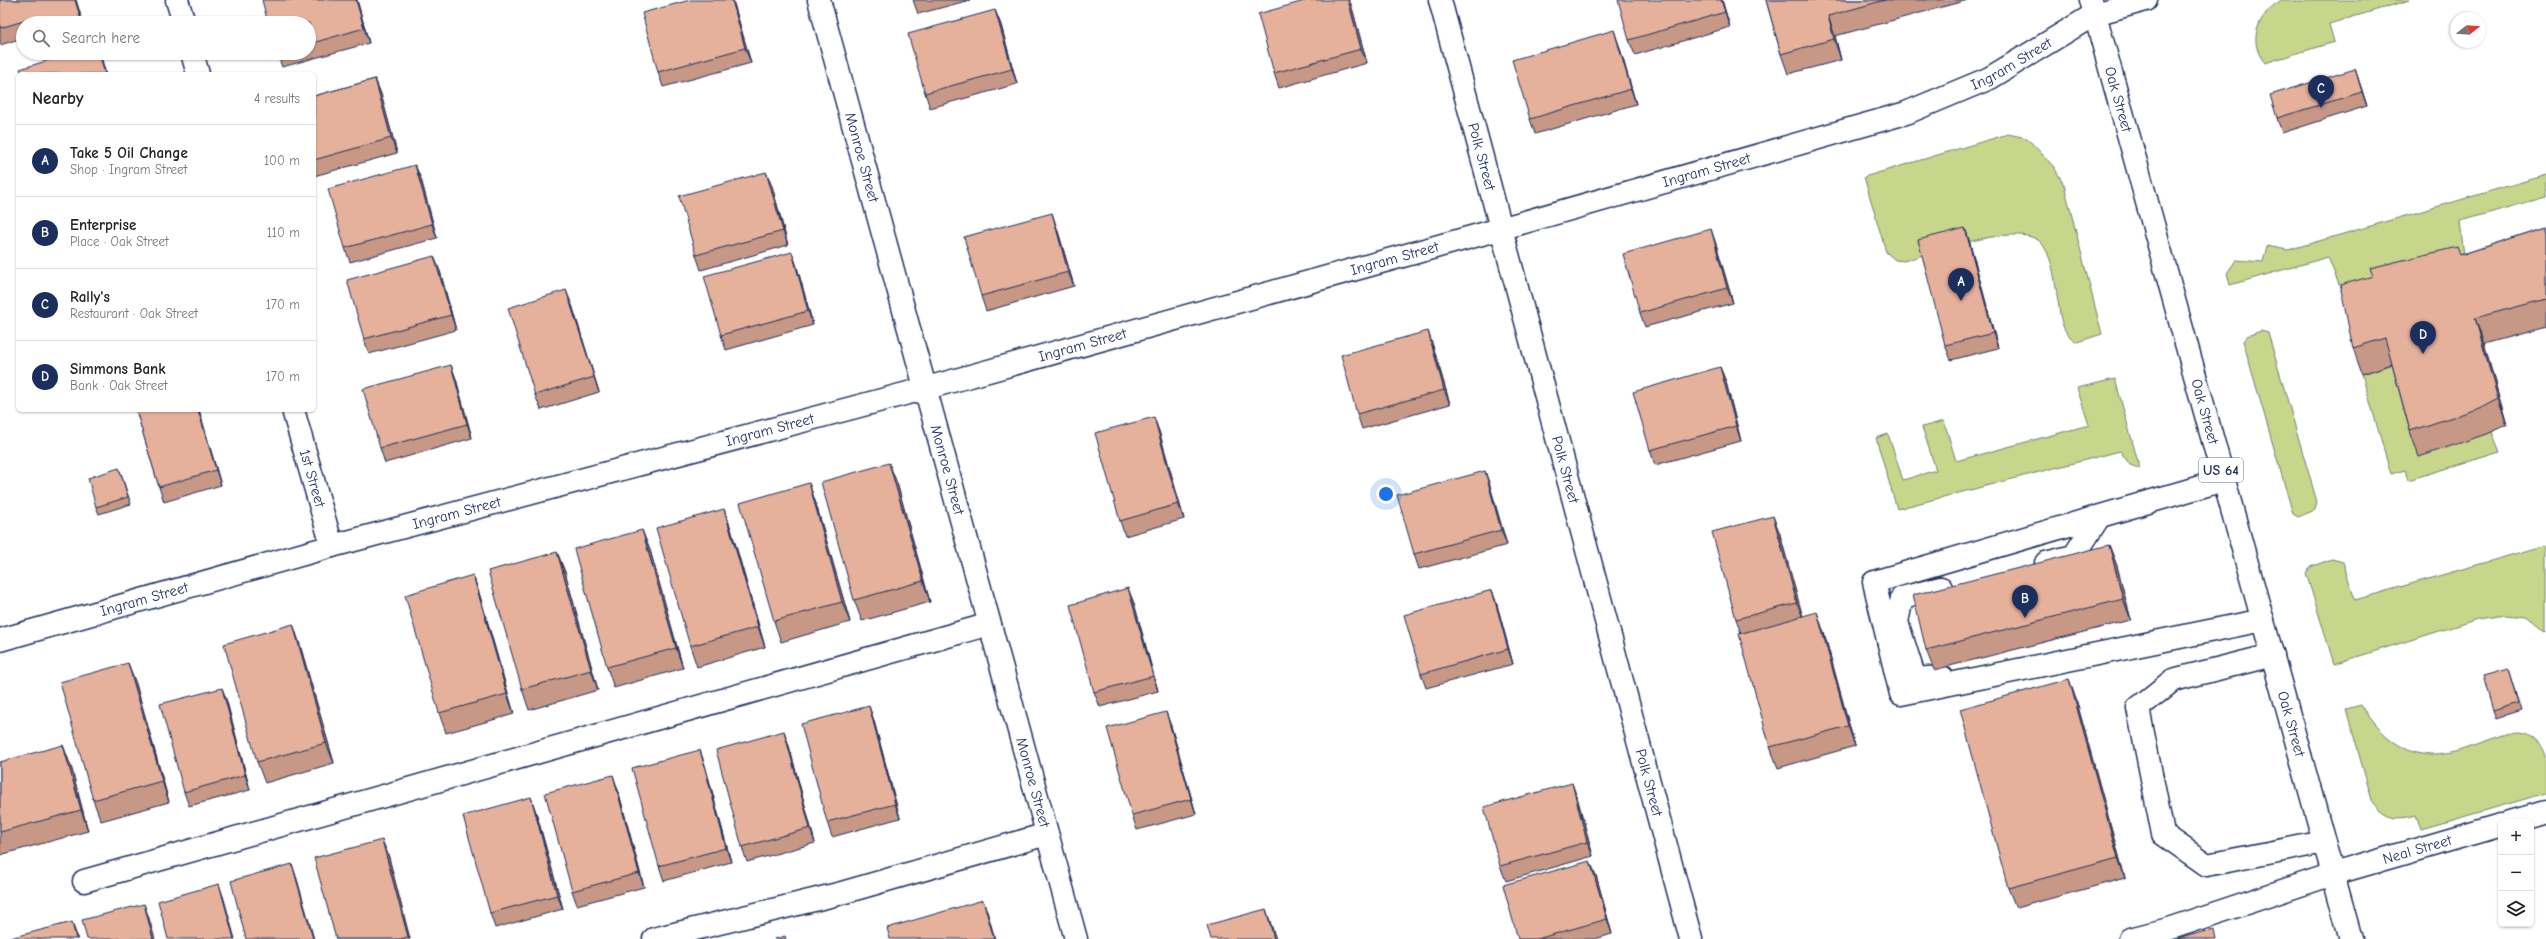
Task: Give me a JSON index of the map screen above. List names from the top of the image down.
{
  "streets": {
    "main road": [
      "Ingram Street",
      "Oak Street",
      "Monroe Street",
      "Polk Street",
      "US 64",
      "1st Street",
      "Neal Street"
    ]
  },
  "crossings": [
    ["Ingram Street", "Oak Street"],
    ["Ingram Street", "Monroe Street"],
    ["Ingram Street", "Polk Street"],
    ["Ingram Street", "1st Street"],
    ["Oak Street", "Neal Street"]
  ],
  "north": "right",
  "page": {
    "search": "Search here",
    "heading": ["Nearby", "4 results"],
    "pins": [
      "C",
      "A",
      "D",
      "B"
    ],
    "list": [
      {
        "mark": "A",
        "name": "Take 5 Oil Change",
        "note": "Shop · Ingram Street",
        "value": "100 m"
      },
      {
        "mark": "B",
        "name": "Enterprise",
        "note": "Place · Oak Street",
        "value": "110 m"
      },
      {
        "mark": "C",
        "name": "Rally's",
        "note": "Restaurant · Oak Street",
        "value": "170 m"
      },
      {
        "mark": "D",
        "name": "Simmons Bank",
        "note": "Bank · Oak Street",
        "value": "170 m"
      }
    ],
    "map_buttons": ["+", "−"]
  }
}
